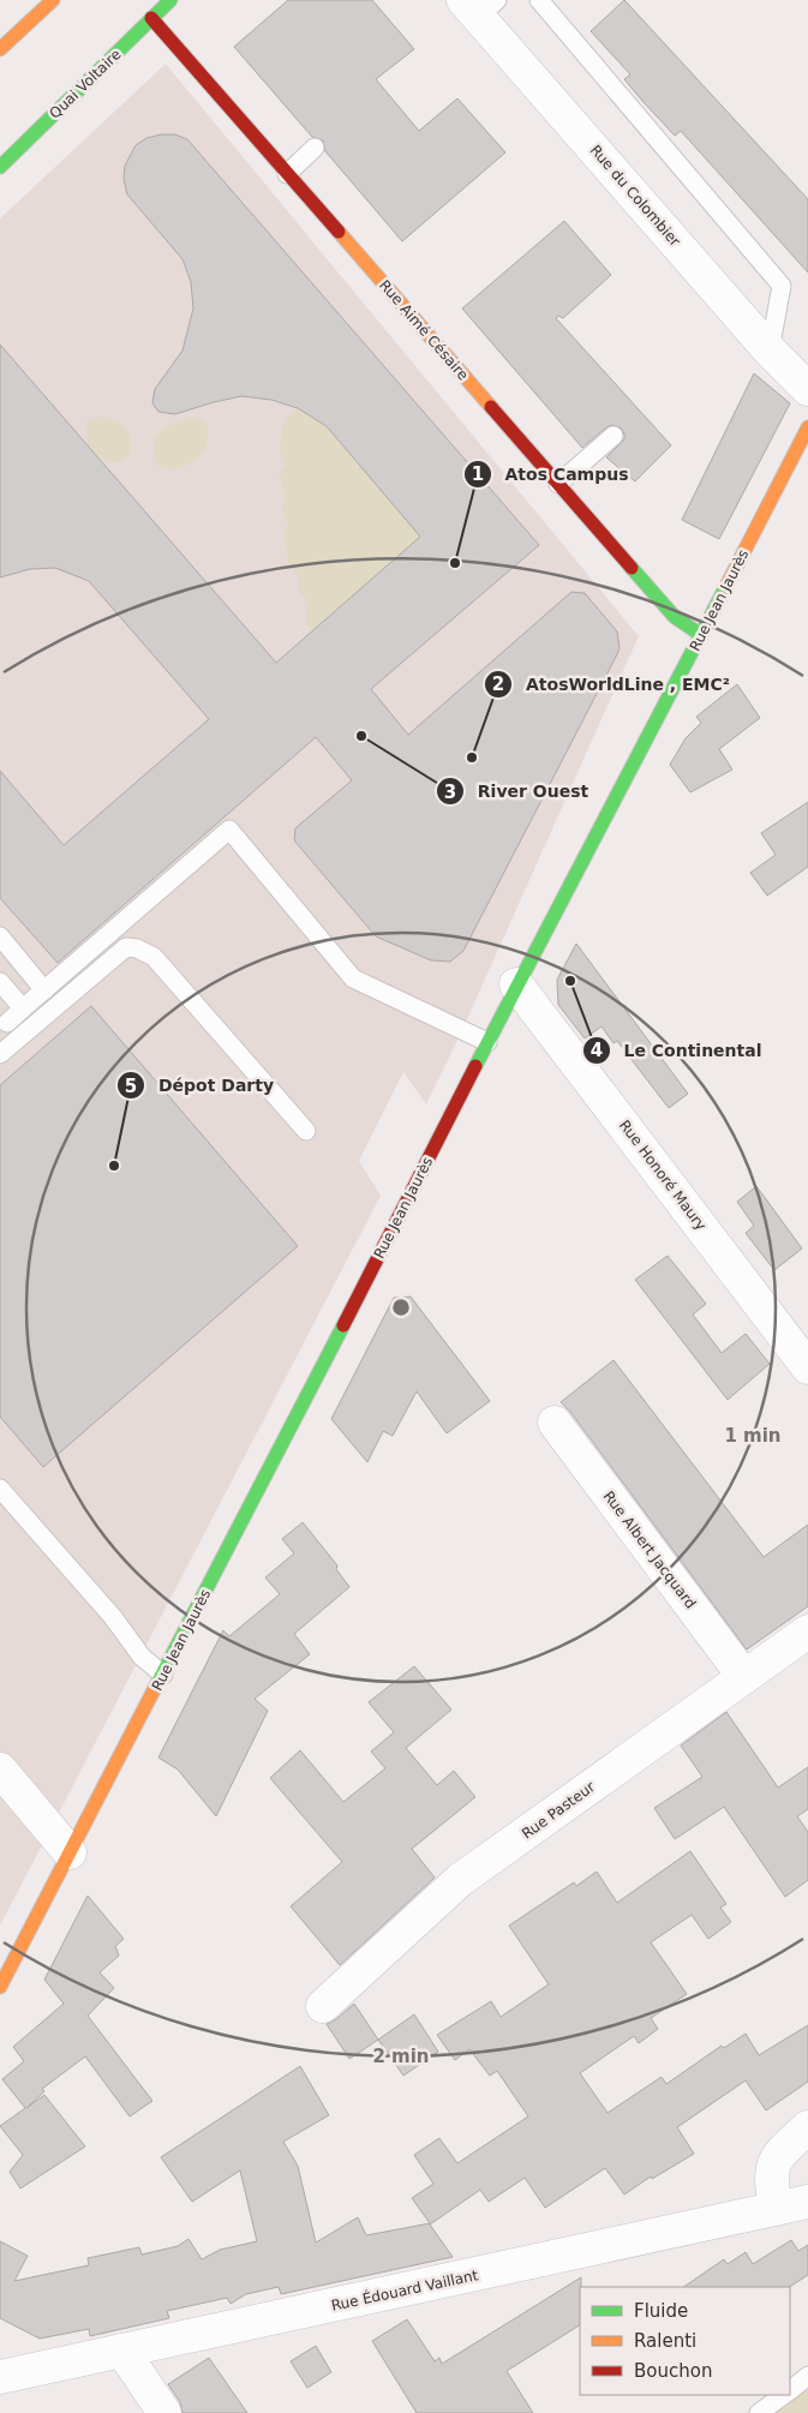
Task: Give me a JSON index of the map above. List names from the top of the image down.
{
  "streets": {
    "street": [
      "Quai Voltaire",
      "Rue du Colombier",
      "Rue Aimé Césaire",
      "Rue Jean Jaurès",
      "Rue Honoré Maury",
      "Rue Albert Jacquard",
      "Rue Pasteur",
      "Rue Édouard Vaillant"
    ]
  },
  "crossings": [
    ["Quai Voltaire", "Rue Aimé Césaire"],
    ["Rue Aimé Césaire", "Rue Jean Jaurès"],
    ["Rue Jean Jaurès", "Rue Honoré Maury"],
    ["Rue Albert Jacquard", "Rue Pasteur"]
  ],
  "places": [
    "Atos Campus",
    "River Ouest",
    "AtosWorldLine , EMC²",
    "Le Continental",
    "Dépot Darty"
  ],
  "legend": ["Fluide", "Ralenti", "Bouchon"],
  "rings": ["1 min", "2 min"]
}
